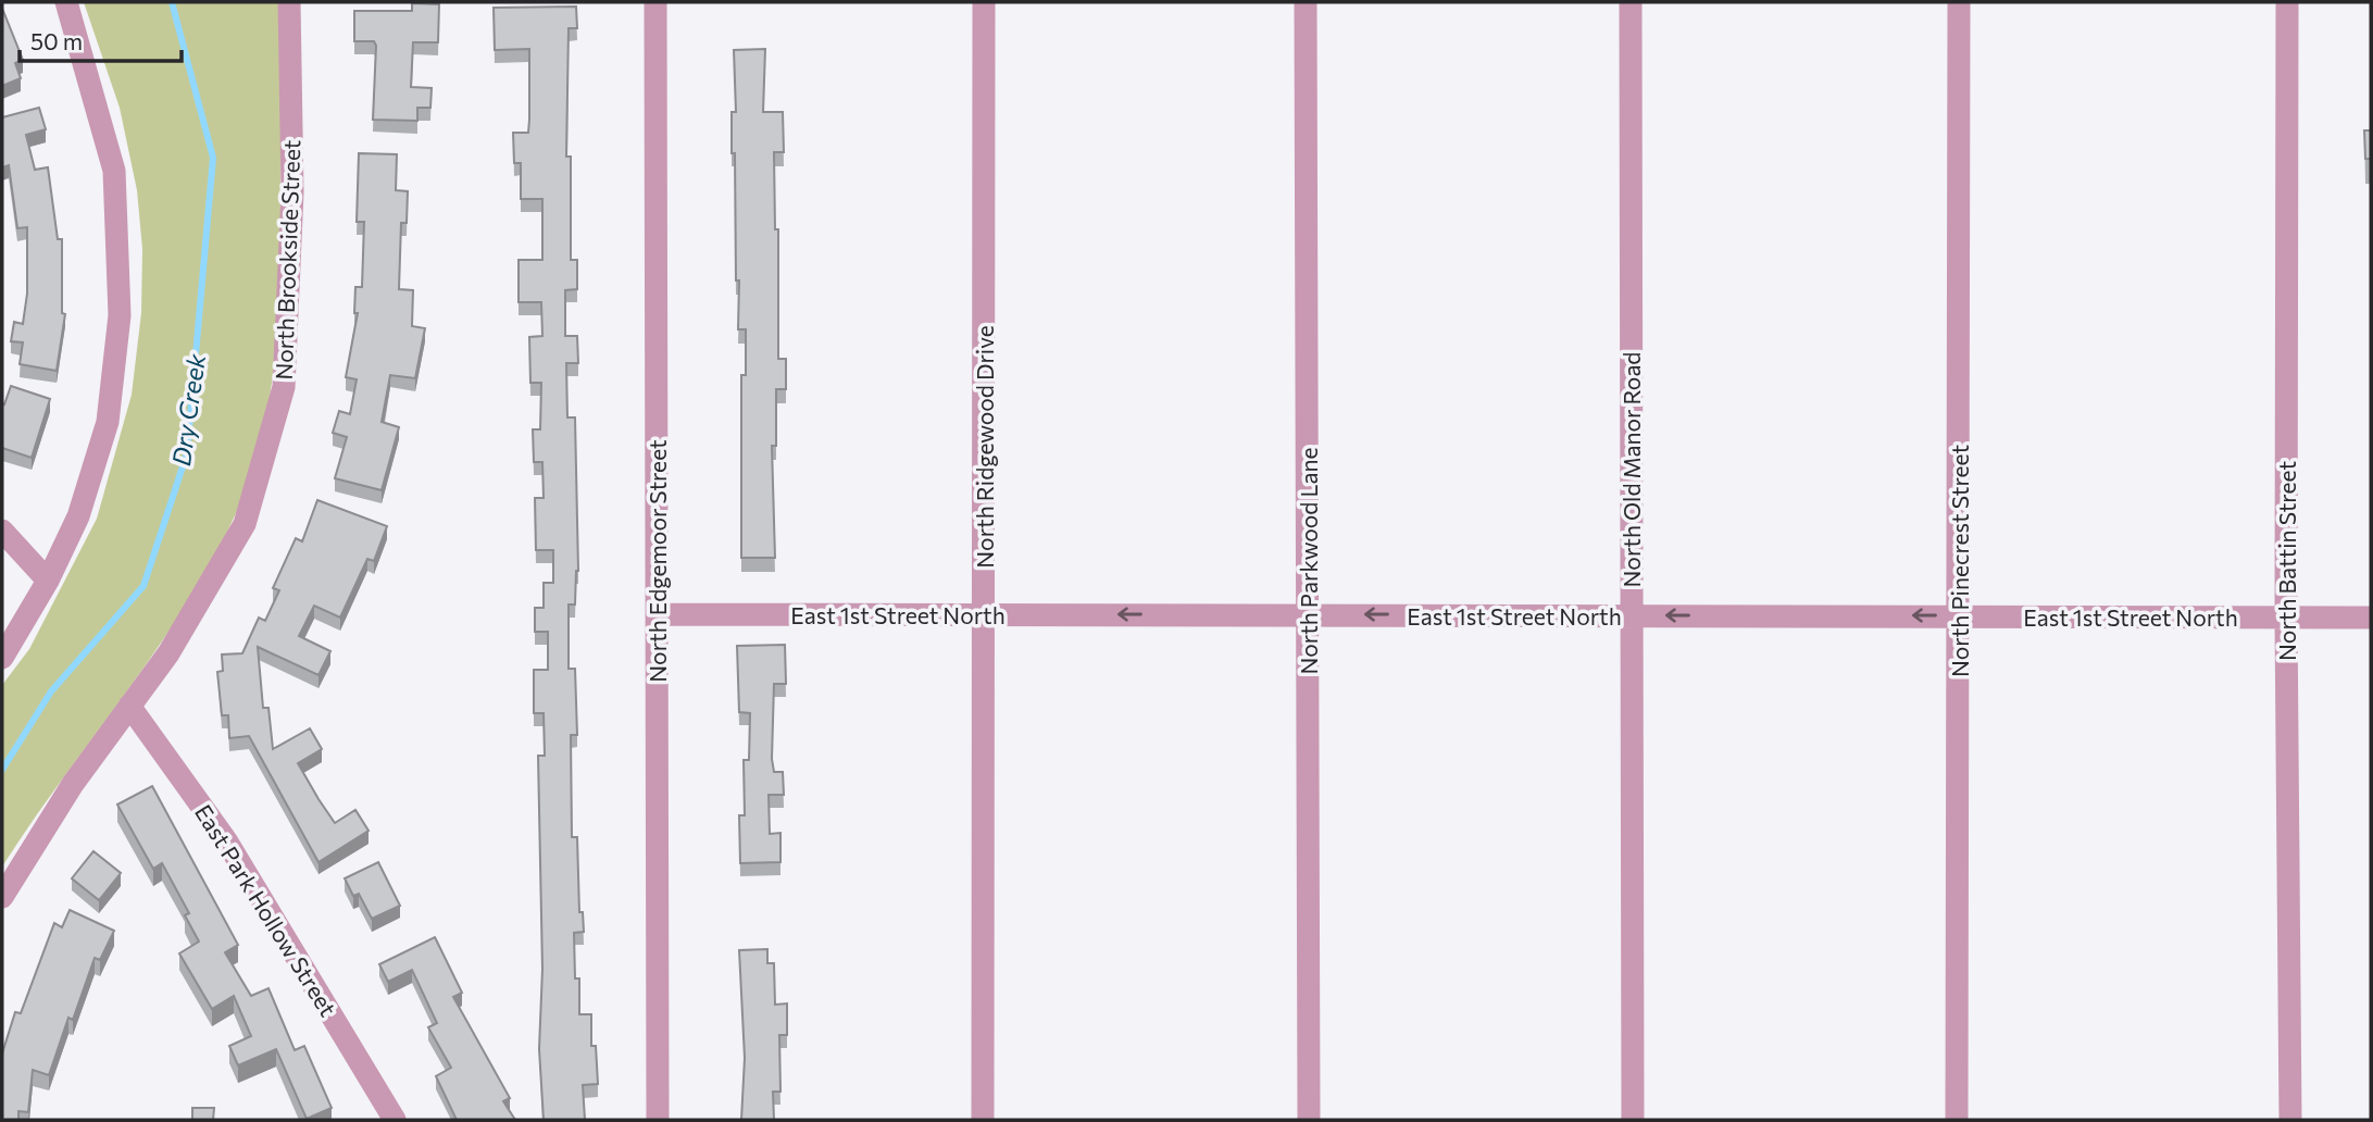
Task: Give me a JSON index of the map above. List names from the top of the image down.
{
  "streets": {
    "street": [
      "North Brookside Street",
      "North Ridgewood Drive",
      "North Old Manor Road",
      "North Edgemoor Street",
      "North Parkwood Lane",
      "North Pinecrest Street",
      "North Battin Street",
      "East 1st Street North",
      "East Park Hollow Street"
    ]
  },
  "crossings": [
    ["North Brookside Street", "East Park Hollow Street"],
    ["North Ridgewood Drive", "East 1st Street North"],
    ["North Old Manor Road", "East 1st Street North"],
    ["North Edgemoor Street", "East 1st Street North"],
    ["North Parkwood Lane", "East 1st Street North"],
    ["North Pinecrest Street", "East 1st Street North"],
    ["North Battin Street", "East 1st Street North"]
  ],
  "one_way": ["East 1st Street North"],
  "water": ["Dry Creek"],
  "scale_bar": "50 m"
}
